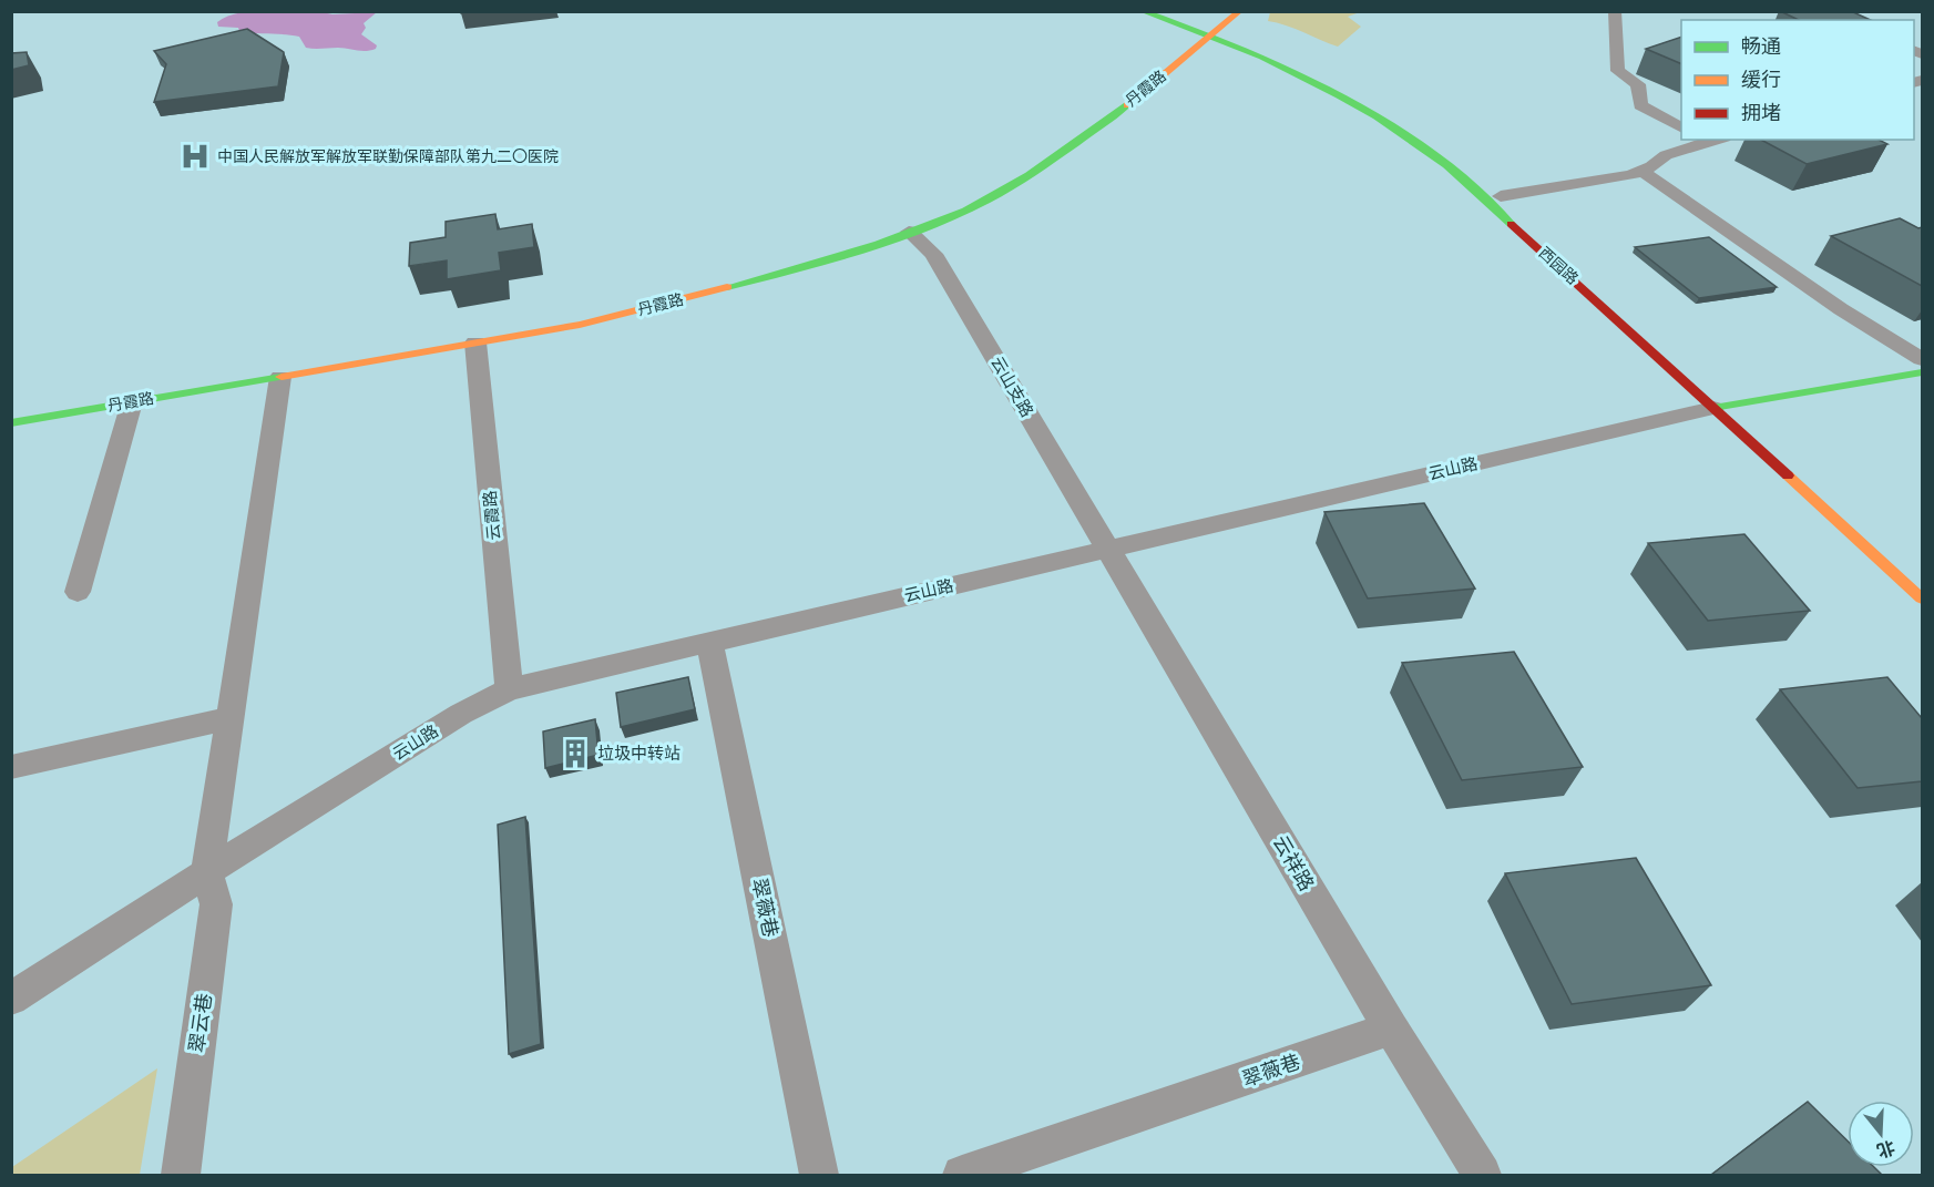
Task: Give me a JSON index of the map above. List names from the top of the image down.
{
  "streets": {
    "main road": ["丹霞路", "西园路", "云山路"],
    "street": [
      "云山支路",
      "云霞路",
      "云祥路",
      "翠薇巷",
      "翠云巷"
    ]
  },
  "crossings": [
    ["丹霞路", "西园路"],
    ["丹霞路", "云山支路"],
    ["丹霞路", "云霞路"],
    ["西园路", "云山路"],
    ["云山支路", "云山路"],
    ["云山支路", "云祥路"],
    ["云山路", "云霞路"],
    ["云山路", "云祥路"],
    ["云山路", "翠薇巷"],
    ["云山路", "翠云巷"],
    ["云祥路", "翠薇巷"]
  ],
  "places": {
    "hospital": ["中国人民解放军解放军联勤保障部队第九二〇医院"],
    "building": ["垃圾中转站"]
  },
  "legend": ["畅通", "缓行", "拥堵"],
  "north": "bottom"
}
